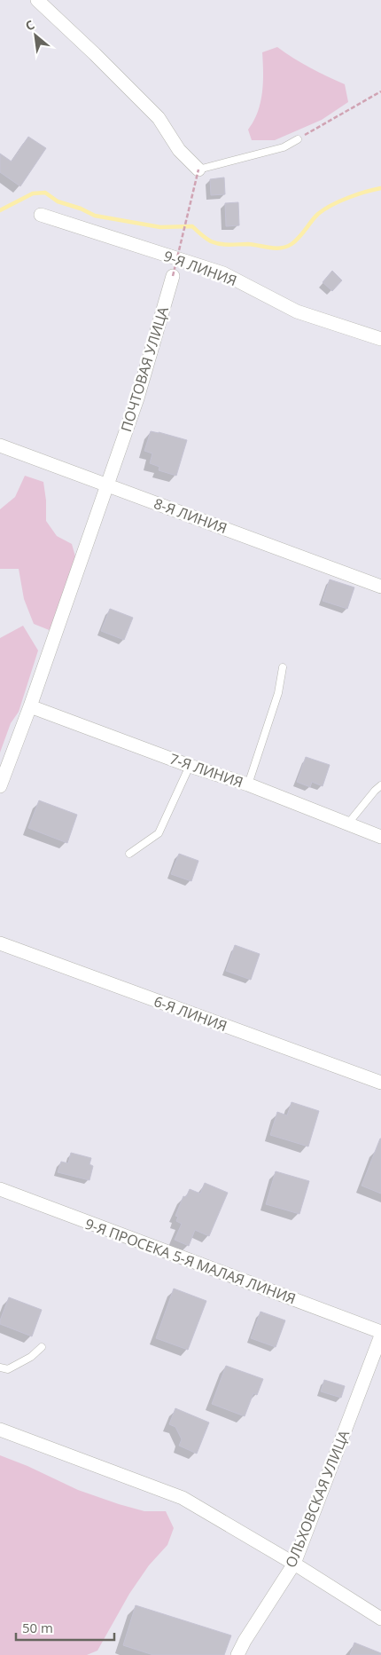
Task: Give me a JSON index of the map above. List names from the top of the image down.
{
  "streets": {
    "street": [
      "9-Я ЛИНИЯ",
      "ПОЧТОВАЯ УЛИЦА",
      "8-Я ЛИНИЯ",
      "7-Я ЛИНИЯ",
      "6-Я ЛИНИЯ",
      "9-Я ПРОСЕКА 5-Я МАЛАЯ ЛИНИЯ",
      "ОЛЬХОВСКАЯ УЛИЦА"
    ]
  },
  "crossings": [
    ["ПОЧТОВАЯ УЛИЦА", "8-Я ЛИНИЯ"],
    ["ПОЧТОВАЯ УЛИЦА", "7-Я ЛИНИЯ"]
  ],
  "scale_bar": "50 m",
  "north": "top left"
}
